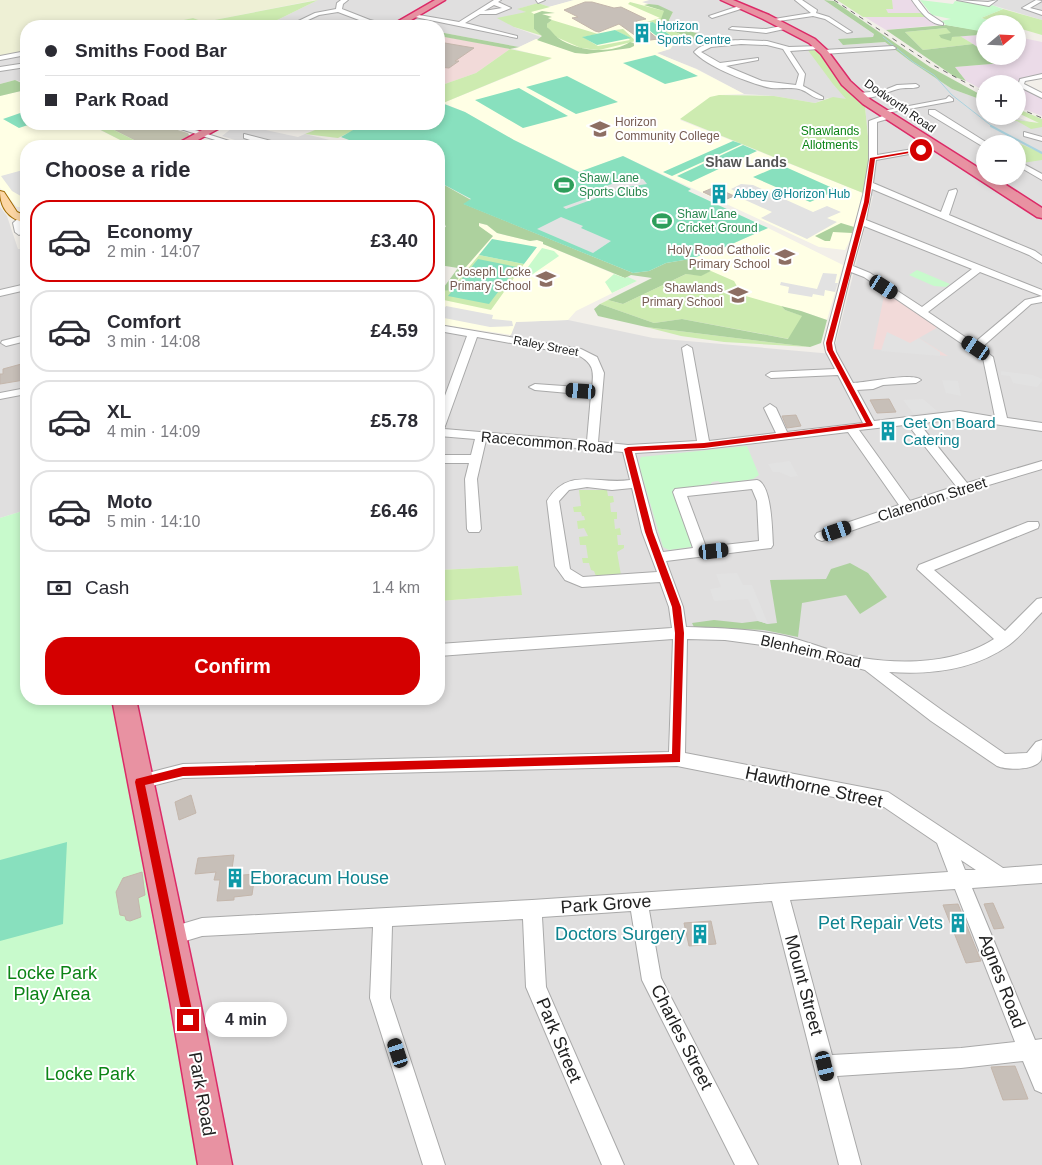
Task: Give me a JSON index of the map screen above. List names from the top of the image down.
{
  "streets": {
    "highway": ["Dodworth Road", "Park Road"],
    "street": [
      "Raley Street",
      "Racecommon Road",
      "Clarendon Street",
      "Blenheim Road",
      "Hawthorne Street",
      "Park Grove",
      "Agnes Road",
      "Mount Street",
      "Charles Street",
      "Park Street"
    ]
  },
  "crossings": [
    ["Raley Street", "Racecommon Road"],
    ["Hawthorne Street", "Park Grove"],
    ["Hawthorne Street", "Park Road"],
    ["Park Grove", "Agnes Road"],
    ["Park Grove", "Mount Street"],
    ["Park Grove", "Charles Street"],
    ["Park Grove", "Park Street"],
    ["Park Grove", "Park Road"]
  ],
  "districts": ["Shaw Lands"],
  "parks": ["Shawlands Allotments", "Locke Park Play Area", "Locke Park"],
  "places": {
    "building": [
      "Horizon Sports Centre",
      "Abbey @Horizon Hub",
      "Get On Board Catering",
      "Eboracum House",
      "Pet Repair Vets",
      "Doctors Surgery"
    ],
    "school or university": [
      "Horizon Community College",
      "Holy Rood Catholic Primary School",
      "Joseph Locke Primary School",
      "Shawlands Primary School"
    ],
    "sports": ["Shaw Lane Sports Clubs", "Shaw Lane Cricket Ground"]
  },
  "north": "right",
  "page": {
    "map_buttons": ["+", "−"],
    "banner": ["Smiths Food Bar", "Park Road"],
    "heading": "Choose a ride",
    "list": [
      {
        "name": "Economy",
        "note": "2 min · 14:07",
        "value": "£3.40"
      },
      {
        "name": "Comfort",
        "note": "3 min · 14:08",
        "value": "£4.59"
      },
      {
        "name": "XL",
        "note": "4 min · 14:09",
        "value": "£5.78"
      },
      {
        "name": "Moto",
        "note": "5 min · 14:10",
        "value": "£6.46"
      }
    ],
    "pay": ["Cash", "1.4 km"],
    "buttons": "Confirm",
    "bubble": "4 min"
  }
}
